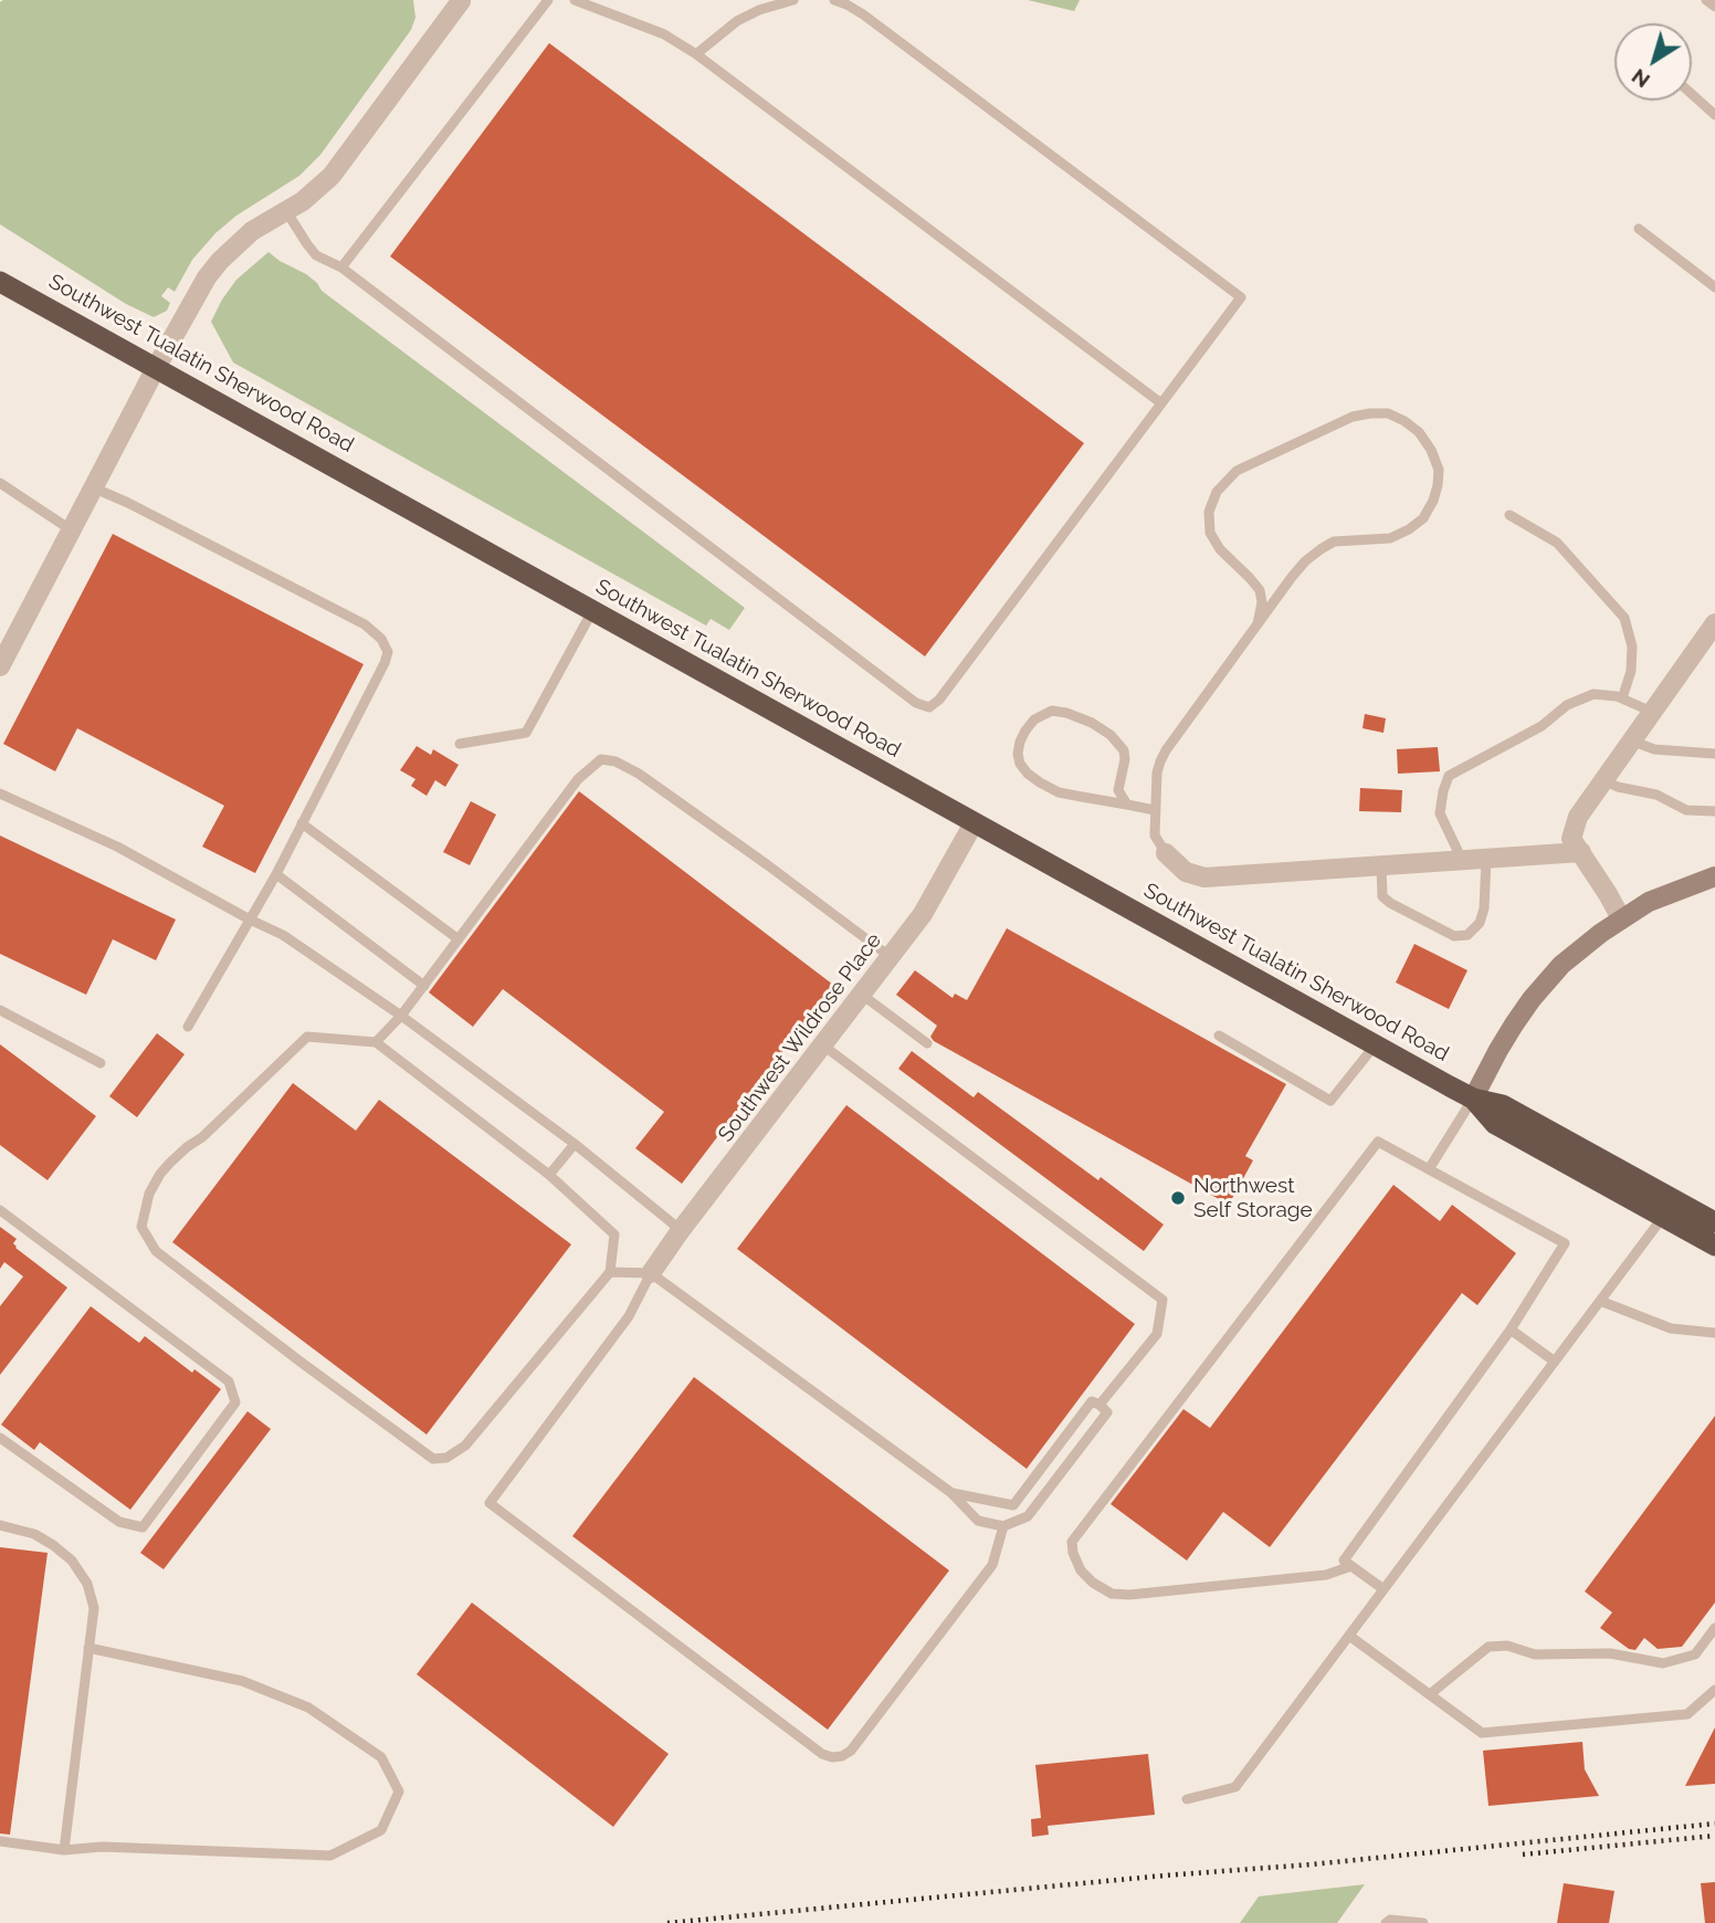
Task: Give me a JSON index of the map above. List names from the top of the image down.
{
  "streets": {
    "highway": ["Southwest Tualatin Sherwood Road"],
    "street": ["Southwest Wildrose Place"]
  },
  "crossings": [
    ["Southwest Tualatin Sherwood Road", "Southwest Wildrose Place"]
  ],
  "places": ["Northwest Self Storage"],
  "north": "bottom left"
}
